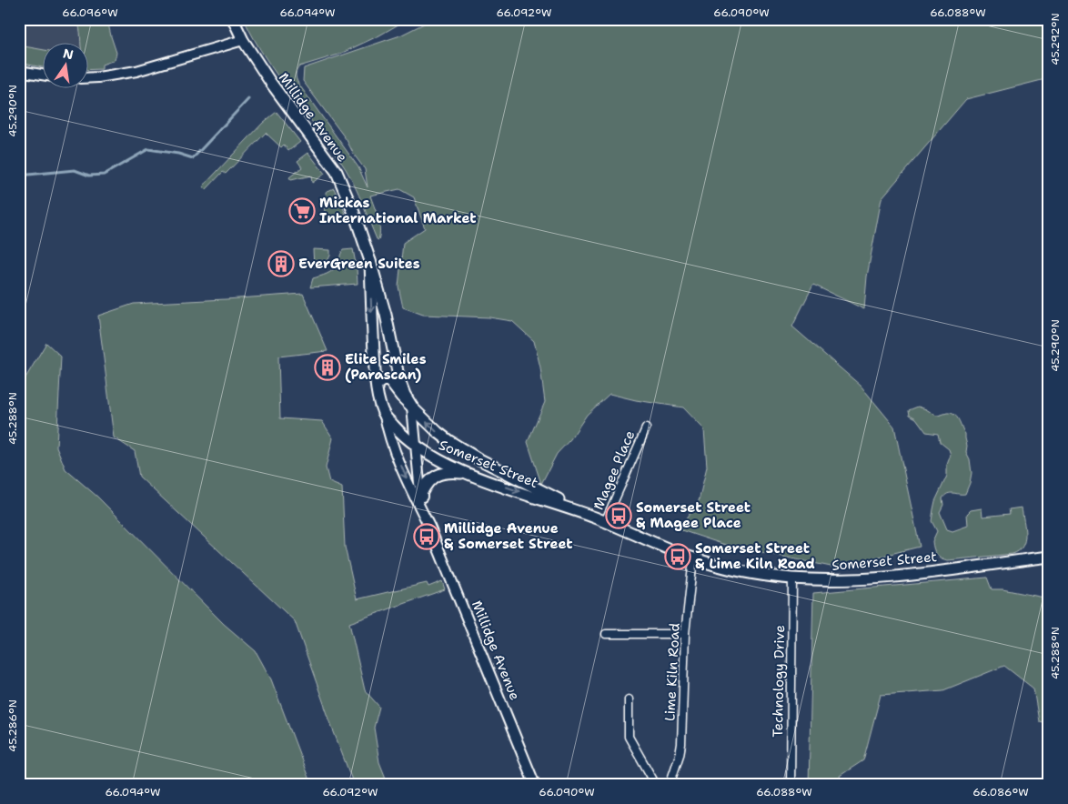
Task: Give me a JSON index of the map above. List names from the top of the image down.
{
  "streets": {
    "main road": ["Millidge Avenue", "Somerset Street"],
    "street": ["Magee Place", "Lime Kiln Road", "Technology Drive"]
  },
  "crossings": [
    ["Millidge Avenue", "Somerset Street"],
    ["Somerset Street", "Magee Place"],
    ["Somerset Street", "Lime Kiln Road"],
    ["Somerset Street", "Technology Drive"]
  ],
  "places": {
    "supermarket": ["Mickas International Market"],
    "building": ["EverGreen Suites", "Elite Smiles (Parascan)"],
    "bus stop": ["Somerset Street & Magee Place", "Millidge Avenue & Somerset Street", "Somerset Street & Lime Kiln Road"]
  },
  "north": "top",
  "coordinates": [
    "66.096°W",
    "66.094°W",
    "66.092°W",
    "66.090°W",
    "66.088°W",
    "45.292°N",
    "45.290°N",
    "45.288°N",
    "45.286°N",
    "66.086°W"
  ]
}
